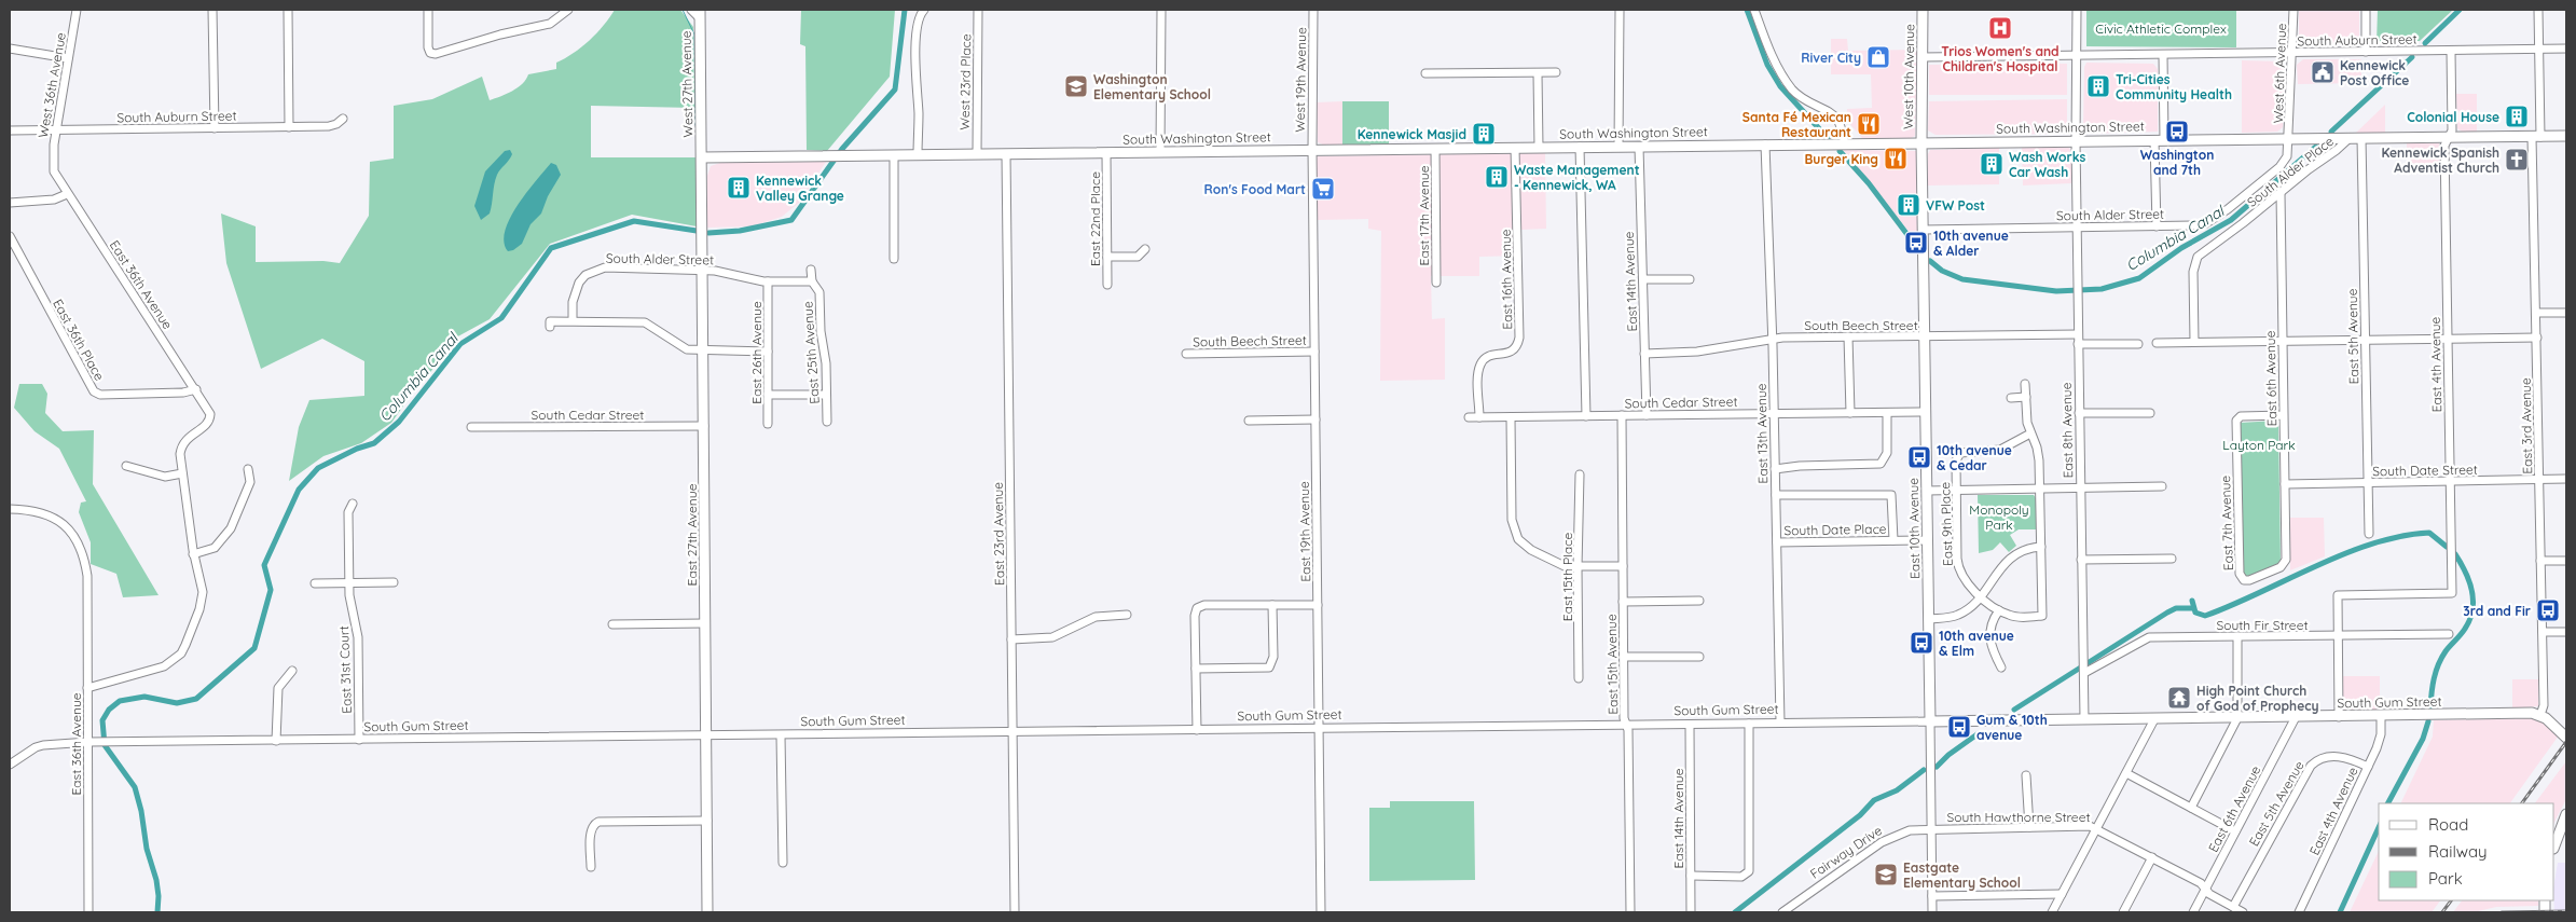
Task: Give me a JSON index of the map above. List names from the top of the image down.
{
  "streets": {
    "main road": [
      "West 10th Avenue",
      "West 27th Avenue",
      "South Washington Street",
      "East 10th Avenue",
      "East 27th Avenue",
      "South Gum Street"
    ],
    "street": [
      "South Auburn Street",
      "West 6th Avenue",
      "West 19th Avenue",
      "West 23rd Place",
      "West 36th Avenue",
      "South Alder Place",
      "South Alder Street",
      "East 17th Avenue",
      "East 22nd Place",
      "East 16th Avenue",
      "East 14th Avenue",
      "East 36th Avenue",
      "South Beech Street",
      "East 5th Avenue",
      "East 36th Place",
      "East 26th Avenue",
      "East 25th Avenue",
      "East 4th Avenue",
      "East 6th Avenue",
      "South Cedar Street",
      "East 3rd Avenue",
      "East 8th Avenue",
      "East 13th Avenue",
      "South Date Street",
      "East 7th Avenue",
      "East 9th Place",
      "South Date Place",
      "East 19th Avenue",
      "East 23rd Avenue",
      "East 15th Place",
      "South Fir Street",
      "East 15th Avenue",
      "East 31st Court",
      "South Hawthorne Street",
      "Fairway Drive"
    ]
  },
  "crossings": [
    ["South Auburn Street", "West 6th Avenue"],
    ["South Auburn Street", "West 10th Avenue"],
    ["South Auburn Street", "West 36th Avenue"],
    ["South Auburn Street", "East 4th Avenue"],
    ["South Auburn Street", "East 3rd Avenue"],
    ["South Auburn Street", "East 8th Avenue"],
    ["West 6th Avenue", "South Washington Street"],
    ["West 6th Avenue", "South Alder Street"],
    ["West 10th Avenue", "South Washington Street"],
    ["West 10th Avenue", "East 10th Avenue"],
    ["West 19th Avenue", "South Washington Street"],
    ["West 19th Avenue", "East 19th Avenue"],
    ["West 23rd Place", "South Washington Street"],
    ["West 27th Avenue", "South Washington Street"],
    ["West 27th Avenue", "East 27th Avenue"],
    ["West 36th Avenue", "East 36th Avenue"],
    ["South Washington Street", "South Alder Place"],
    ["South Washington Street", "South Alder Street"],
    ["South Washington Street", "East 17th Avenue"],
    ["South Washington Street", "East 22nd Place"],
    ["South Washington Street", "East 16th Avenue"],
    ["South Washington Street", "East 14th Avenue"],
    ["South Washington Street", "East 5th Avenue"],
    ["South Washington Street", "East 4th Avenue"],
    ["South Washington Street", "East 3rd Avenue"],
    ["South Washington Street", "East 8th Avenue"],
    ["South Washington Street", "East 13th Avenue"],
    ["South Washington Street", "East 10th Avenue"],
    ["South Washington Street", "East 19th Avenue"],
    ["South Washington Street", "East 23rd Avenue"],
    ["South Washington Street", "East 27th Avenue"],
    ["South Alder Place", "East 6th Avenue"],
    ["South Alder Street", "East 26th Avenue"],
    ["South Alder Street", "East 25th Avenue"],
    ["South Alder Street", "East 8th Avenue"],
    ["South Alder Street", "East 10th Avenue"],
    ["South Alder Street", "East 27th Avenue"],
    ["East 16th Avenue", "South Cedar Street"],
    ["East 14th Avenue", "South Beech Street"],
    ["East 14th Avenue", "South Cedar Street"],
    ["East 14th Avenue", "South Gum Street"],
    ["East 36th Avenue", "East 36th Place"],
    ["East 36th Avenue", "South Gum Street"],
    ["South Beech Street", "East 8th Avenue"],
    ["South Beech Street", "East 13th Avenue"],
    ["South Beech Street", "East 10th Avenue"],
    ["South Beech Street", "East 19th Avenue"],
    ["East 5th Avenue", "East 4th Avenue"],
    ["East 5th Avenue", "South Date Street"],
    ["East 5th Avenue", "South Hawthorne Street"],
    ["East 4th Avenue", "South Date Street"],
    ["East 4th Avenue", "South Fir Street"],
    ["East 4th Avenue", "South Gum Street"],
    ["East 6th Avenue", "South Date Street"],
    ["East 6th Avenue", "East 7th Avenue"],
    ["East 6th Avenue", "South Gum Street"],
    ["East 6th Avenue", "South Hawthorne Street"],
    ["South Cedar Street", "East 13th Avenue"],
    ["South Cedar Street", "East 10th Avenue"],
    ["South Cedar Street", "East 27th Avenue"],
    ["South Cedar Street", "East 15th Avenue"],
    ["East 3rd Avenue", "South Date Street"],
    ["East 3rd Avenue", "South Gum Street"],
    ["East 8th Avenue", "South Fir Street"],
    ["East 8th Avenue", "South Gum Street"],
    ["East 13th Avenue", "South Date Place"],
    ["East 13th Avenue", "South Gum Street"],
    ["East 10th Avenue", "South Date Place"],
    ["East 10th Avenue", "South Gum Street"],
    ["East 10th Avenue", "South Hawthorne Street"],
    ["East 10th Avenue", "Fairway Drive"],
    ["East 19th Avenue", "South Gum Street"],
    ["East 23rd Avenue", "South Gum Street"],
    ["East 27th Avenue", "South Gum Street"],
    ["East 15th Avenue", "South Gum Street"],
    ["East 31st Court", "South Gum Street"],
    ["South Hawthorne Street", "Fairway Drive"]
  ],
  "water": ["Columbia Canal"],
  "parks": ["Civic Athletic Complex", "Layton Park", "Monopoly Park"],
  "places": {
    "hospital": ["Trios Women's and Children's Hospital"],
    "shop": ["River City"],
    "public building": ["Kennewick Post Office"],
    "school or university": ["Washington Elementary School", "Eastgate Elementary School"],
    "building": [
      "Tri-Cities Community Health",
      "Colonial House",
      "Kennewick Masjid",
      "Wash Works Car Wash",
      "Waste Management - Kennewick, WA",
      "Kennewick Valley Grange",
      "VFW Post"
    ],
    "restaurant": ["Santa Fé Mexican Restaurant", "Burger King"],
    "bus stop": [
      "Washington and 7th",
      "10th avenue & Alder",
      "10th avenue & Cedar",
      "3rd and Fir",
      "10th avenue & Elm",
      "Gum & 10th avenue"
    ],
    "church": ["Kennewick Spanish Adventist Church"],
    "supermarket": ["Ron's Food Mart"],
    "temple": ["High Point Church of God of Prophecy"]
  },
  "legend": ["Road", "Railway", "Park"]
}
